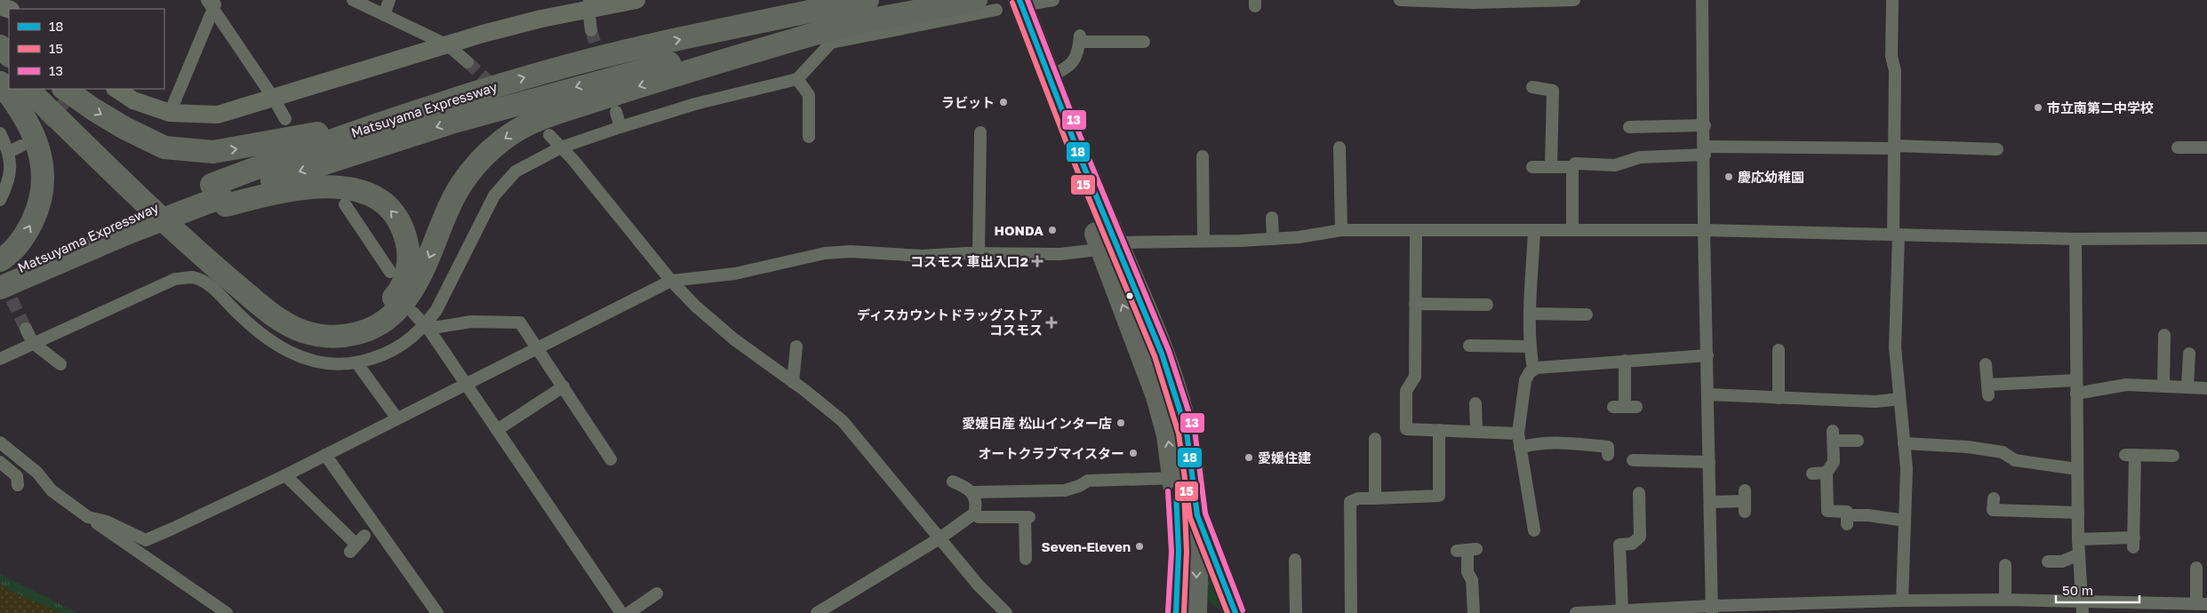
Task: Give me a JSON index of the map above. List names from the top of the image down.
{
  "streets": {
    "highway": ["Matsuyama Expressway"]
  },
  "places": {
    "other": [
      "ラビット",
      "市立南第二中学校",
      "慶応幼稚園",
      "HONDA",
      "愛媛日産 松山インター店",
      "オートクラブマイスター",
      "愛媛住建",
      "Seven-Eleven"
    ],
    "health": ["コスモス 車出入口2", "ディスカウントドラッグストア コスモス"]
  },
  "lines": ["transit line 18", "transit line 13", "transit line 15"],
  "legend": ["18", "15", "13"],
  "scale_bar": "50 m"
}
